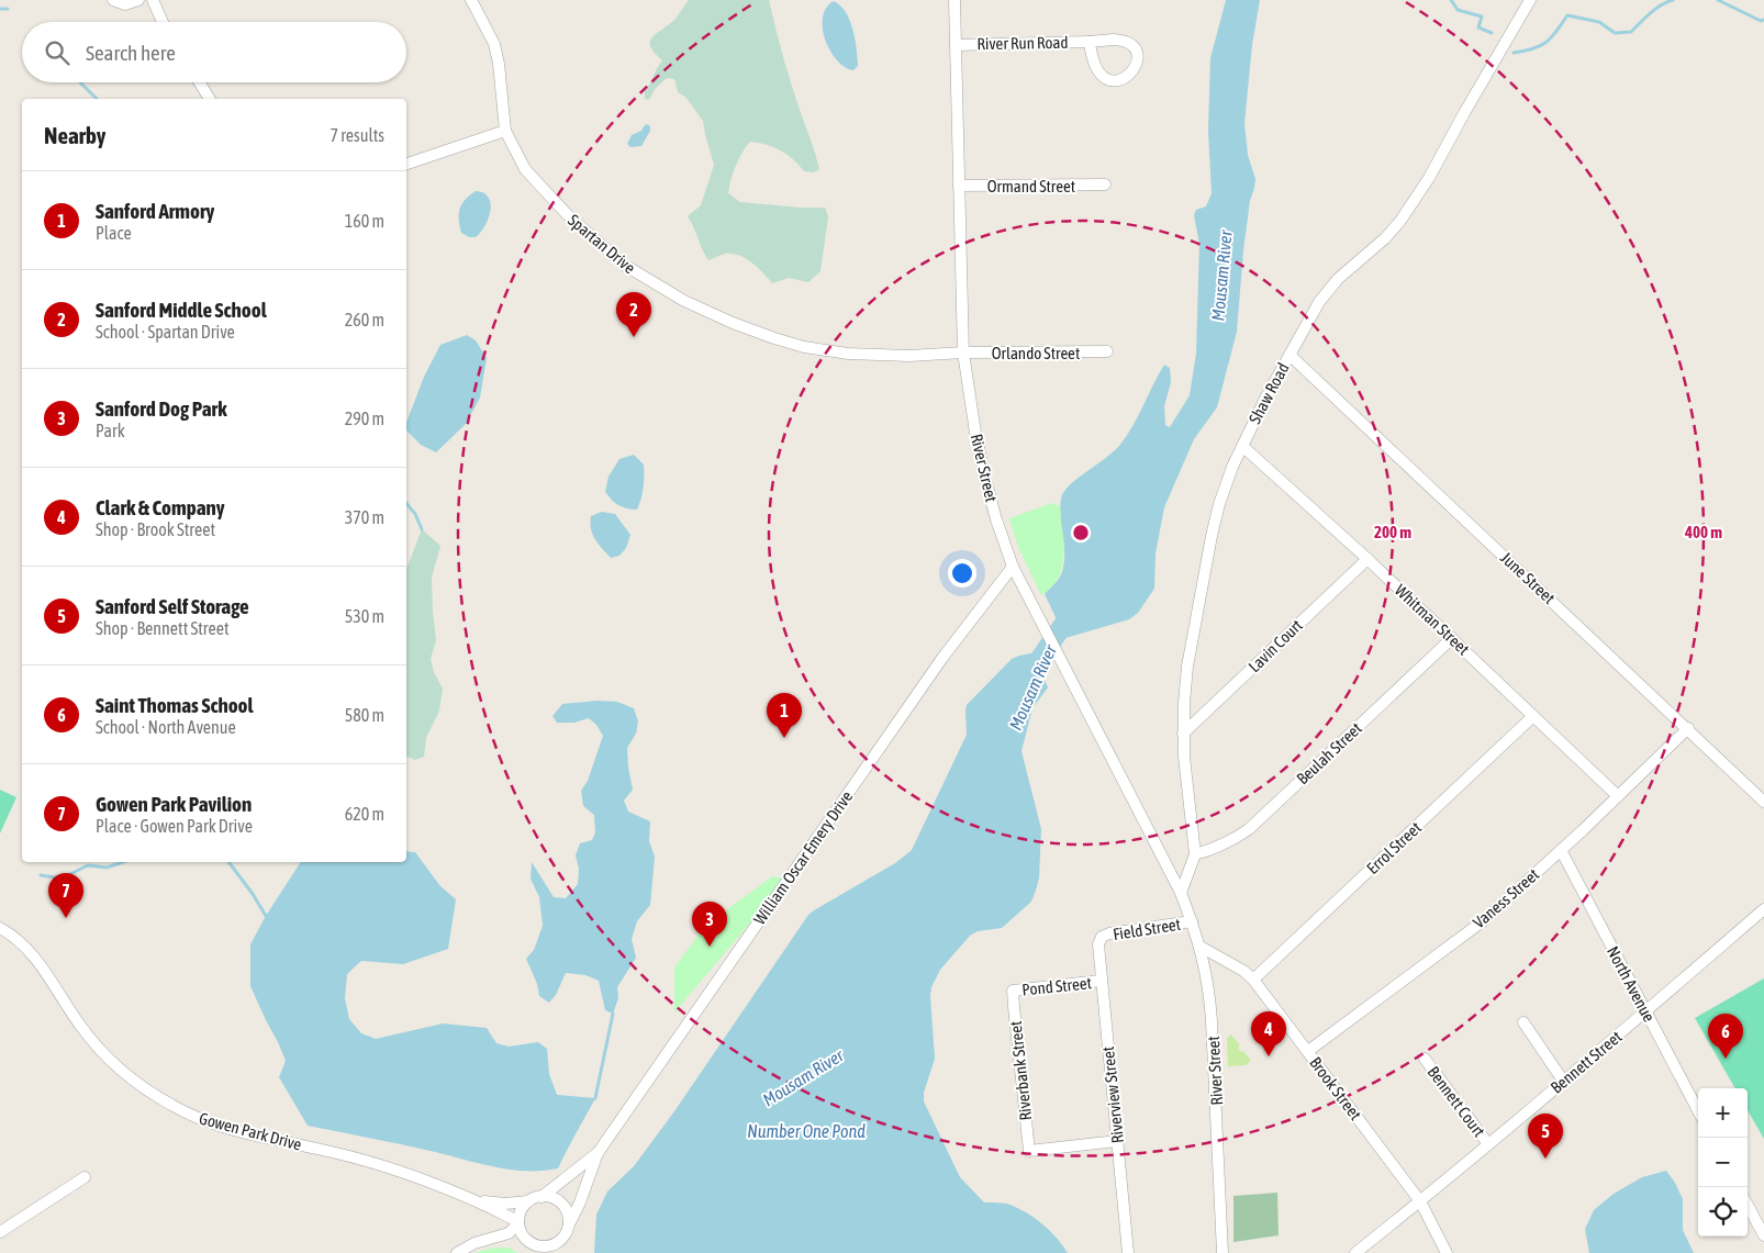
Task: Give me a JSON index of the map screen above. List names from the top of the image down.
{
  "streets": {
    "street": [
      "River Run Road",
      "Ormand Street",
      "Spartan Drive",
      "Orlando Street",
      "Shaw Road",
      "River Street",
      "June Street",
      "Whitman Street",
      "Lavin Court",
      "Beulah Street",
      "Errol Street",
      "William Oscar Emery Drive",
      "Vaness Street",
      "Field Street",
      "North Avenue",
      "Pond Street",
      "Bennett Street",
      "Riverbank Street",
      "Brook Street",
      "Riverview Street",
      "Bennett Court",
      "Gowen Park Drive"
    ]
  },
  "crossings": [
    ["River Run Road", "River Street"],
    ["Ormand Street", "River Street"],
    ["Spartan Drive", "Orlando Street"],
    ["Spartan Drive", "River Street"],
    ["Orlando Street", "River Street"],
    ["Shaw Road", "June Street"],
    ["Shaw Road", "Whitman Street"],
    ["Shaw Road", "Lavin Court"],
    ["Shaw Road", "Beulah Street"],
    ["River Street", "William Oscar Emery Drive"],
    ["River Street", "Field Street"],
    ["River Street", "Brook Street"],
    ["June Street", "Vaness Street"],
    ["Whitman Street", "Lavin Court"],
    ["Whitman Street", "Beulah Street"],
    ["Whitman Street", "Errol Street"],
    ["Whitman Street", "Vaness Street"],
    ["Errol Street", "Brook Street"],
    ["William Oscar Emery Drive", "Gowen Park Drive"],
    ["Vaness Street", "North Avenue"],
    ["Vaness Street", "Brook Street"],
    ["Field Street", "Riverview Street"],
    ["North Avenue", "Bennett Street"],
    ["Pond Street", "Riverbank Street"],
    ["Pond Street", "Riverview Street"],
    ["Bennett Street", "Brook Street"],
    ["Bennett Street", "Bennett Court"],
    ["Riverbank Street", "Riverview Street"]
  ],
  "water": ["Mousam River", "Number One Pond"],
  "page": {
    "search": "Search here",
    "heading": ["Nearby", "7 results"],
    "list": [
      {
        "mark": "1",
        "name": "Sanford Armory",
        "note": "Place",
        "value": "160 m"
      },
      {
        "mark": "2",
        "name": "Sanford Middle School",
        "note": "School · Spartan Drive",
        "value": "260 m"
      },
      {
        "mark": "3",
        "name": "Sanford Dog Park",
        "note": "Park",
        "value": "290 m"
      },
      {
        "mark": "4",
        "name": "Clark & Company",
        "note": "Shop · Brook Street",
        "value": "370 m"
      },
      {
        "mark": "5",
        "name": "Sanford Self Storage",
        "note": "Shop · Bennett Street",
        "value": "530 m"
      },
      {
        "mark": "6",
        "name": "Saint Thomas School",
        "note": "School · North Avenue",
        "value": "580 m"
      },
      {
        "mark": "7",
        "name": "Gowen Park Pavilion",
        "note": "Place · Gowen Park Drive",
        "value": "620 m"
      }
    ],
    "pins": [
      "2",
      "1",
      "7",
      "3",
      "4",
      "6",
      "5"
    ],
    "map_buttons": ["+", "−"]
  },
  "rings": ["200 m", "400 m"]
}
